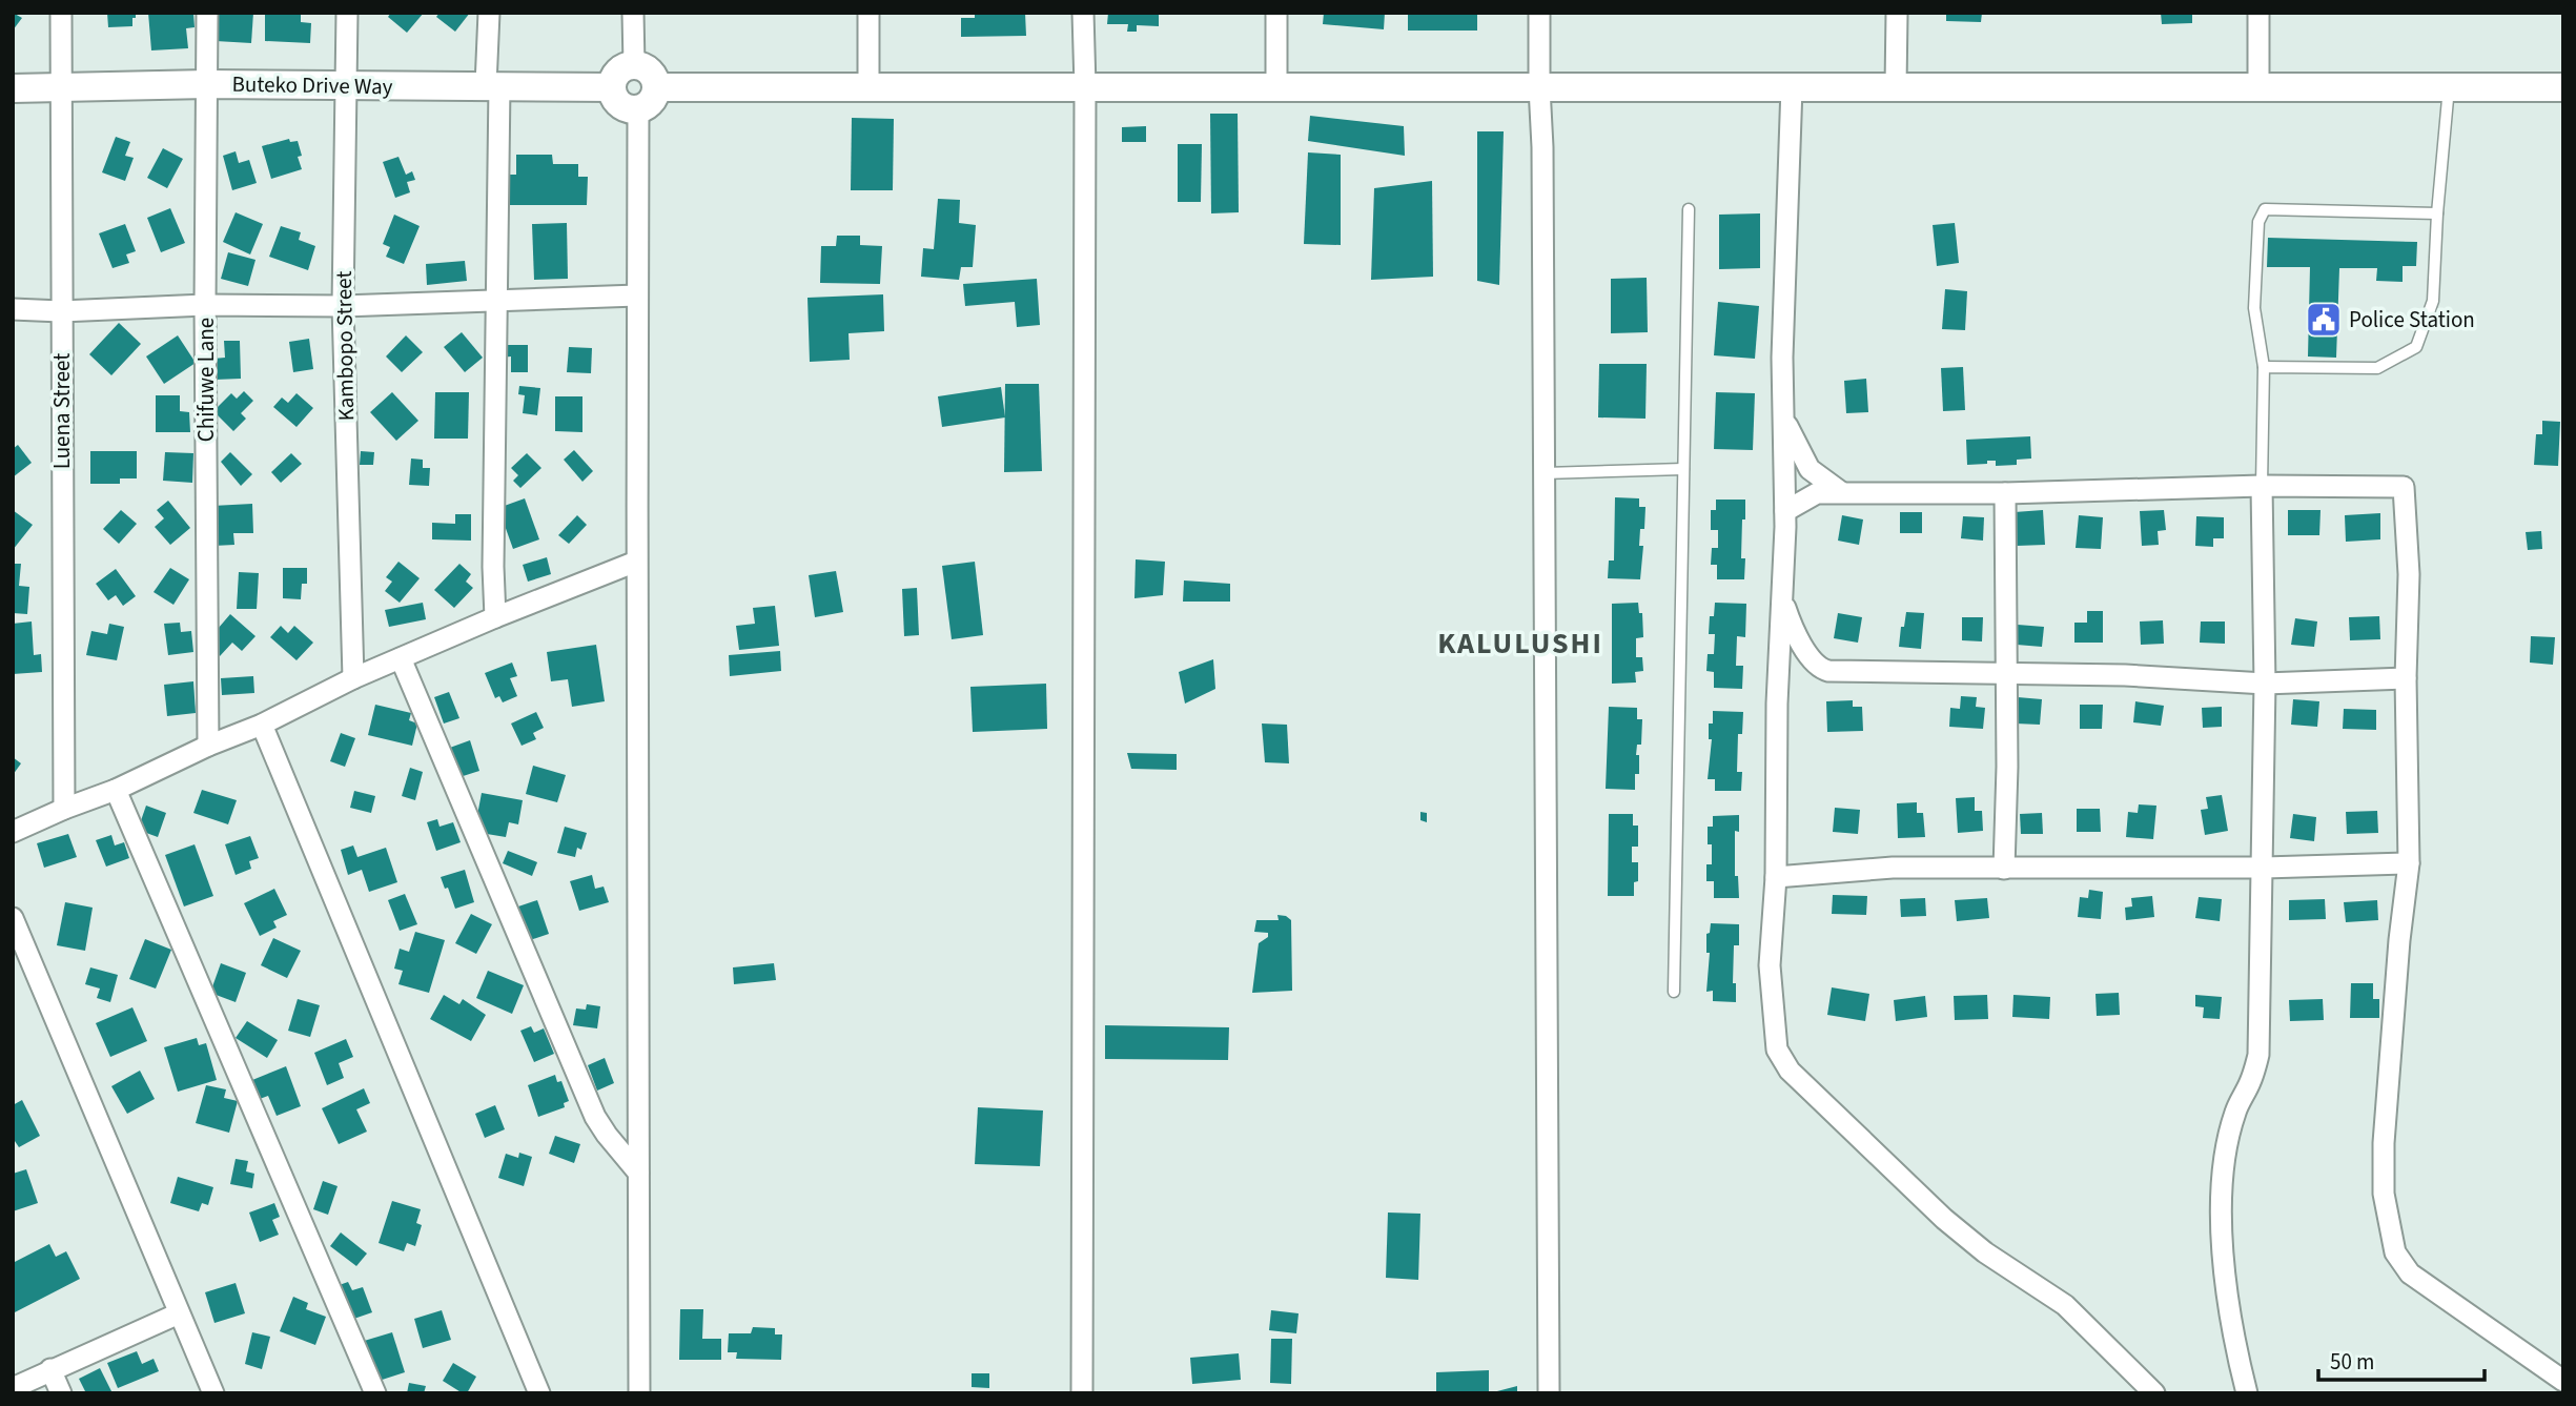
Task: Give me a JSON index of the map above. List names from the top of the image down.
{
  "streets": {
    "street": [
      "Buteko Drive Way",
      "Kambopo Street",
      "Chifuwe Lane",
      "Luena Street"
    ]
  },
  "crossings": [
    ["Buteko Drive Way", "Kambopo Street"],
    ["Buteko Drive Way", "Chifuwe Lane"],
    ["Buteko Drive Way", "Luena Street"]
  ],
  "districts": ["KALULUSHI"],
  "places": {
    "public building": ["Police Station"]
  },
  "scale_bar": "50 m"
}
